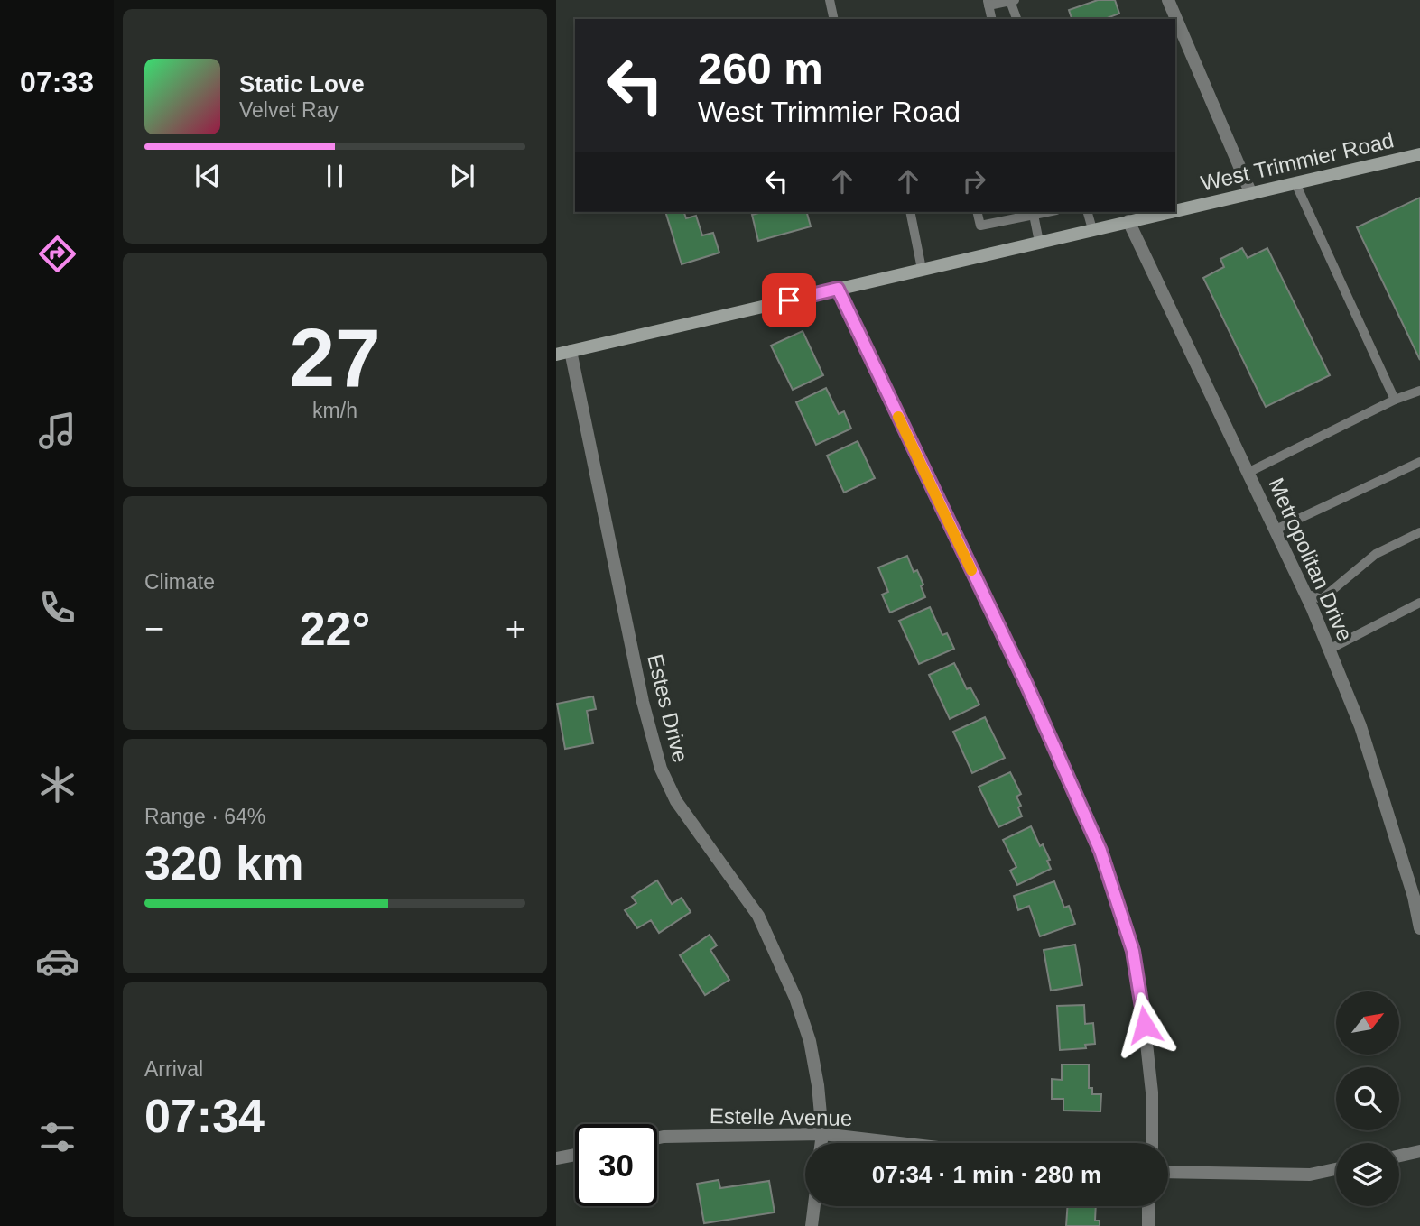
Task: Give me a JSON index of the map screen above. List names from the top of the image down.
{
  "streets": {
    "street": [
      "West Trimmier Road",
      "Metropolitan Drive",
      "Estes Drive",
      "Estelle Avenue"
    ]
  },
  "crossings": [
    ["West Trimmier Road", "Metropolitan Drive"],
    ["West Trimmier Road", "Estes Drive"],
    ["Estes Drive", "Estelle Avenue"]
  ],
  "north": "top right",
  "page": {
    "tabs": "07:33",
    "turn": ["260 m", "West Trimmier Road"],
    "song": ["Static Love", "Velvet Ray"],
    "tile": [
      ["27", "km/h"],
      "Climate",
      ["Range · 64%", "320 km"],
      ["Arrival", "07:34"]
    ],
    "heat": ["−", "22°", "+"],
    "limit": "30",
    "trip": "07:34 · 1 min · 280 m"
  }
}
